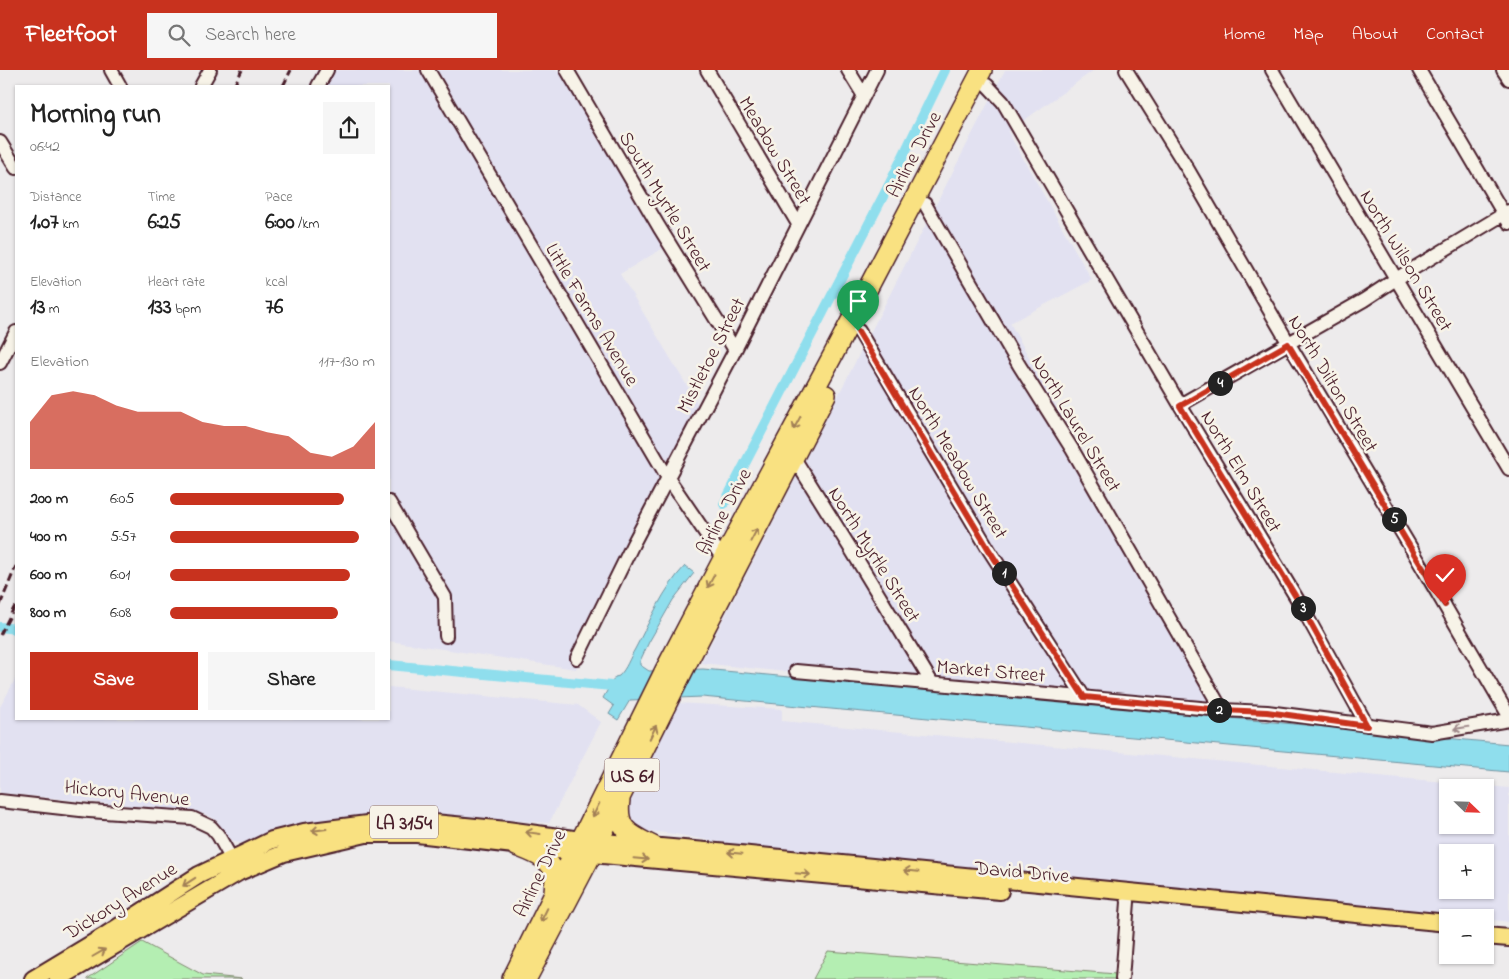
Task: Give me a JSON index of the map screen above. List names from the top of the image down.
{
  "streets": {
    "highway": ["Airline Drive", "US 61"],
    "main road": ["LA 3154", "David Drive", "Dickory Avenue"],
    "street": [
      "Meadow Street",
      "South Myrtle Street",
      "North Wilson Street",
      "Little Farms Avenue",
      "Mistletoe Street",
      "North Dilton Street",
      "North Laurel Street",
      "North Meadow Street",
      "North Elm Street",
      "North Myrtle Street",
      "Market Street",
      "Hickory Avenue"
    ]
  },
  "crossings": [
    ["Meadow Street", "Mistletoe Street"],
    ["Airline Drive", "Little Farms Avenue"],
    ["Airline Drive", "North Laurel Street"],
    ["Airline Drive", "North Meadow Street"],
    ["Airline Drive", "North Elm Street"],
    ["Airline Drive", "North Myrtle Street"],
    ["Airline Drive", "LA 3154"],
    ["Airline Drive", "David Drive"],
    ["South Myrtle Street", "Mistletoe Street"],
    ["Little Farms Avenue", "Mistletoe Street"],
    ["North Laurel Street", "Market Street"],
    ["North Meadow Street", "Market Street"],
    ["North Elm Street", "Market Street"],
    ["North Myrtle Street", "Market Street"],
    ["Hickory Avenue", "LA 3154"],
    ["Hickory Avenue", "Dickory Avenue"],
    ["LA 3154", "David Drive"],
    ["LA 3154", "Dickory Avenue"]
  ],
  "north": "bottom right",
  "page": {
    "header": "Fleetfoot",
    "search": "Search here",
    "nav": [
      "Home",
      "Map",
      "About",
      "Contact"
    ],
    "heading": ["Morning run", "06:42"],
    "stats": [
      ["Distance", "1.07 km"],
      ["Time", "6:25"],
      ["Pace", "6:00 /km"],
      ["Elevation", "13 m"],
      ["Heart rate", "133 bpm"],
      ["kcal", "76"]
    ],
    "chart": ["Elevation", "117–130 m"],
    "pins": [
      "4",
      "5",
      "1",
      "3",
      "2"
    ],
    "list": [
      {
        "name": "200 m",
        "note": "6:05"
      },
      {
        "name": "400 m",
        "note": "5:57"
      },
      {
        "name": "600 m",
        "note": "6:01"
      },
      {
        "name": "800 m",
        "note": "6:08"
      }
    ],
    "buttons": ["Save", "Share"],
    "map_buttons": ["+", "−"]
  }
}
